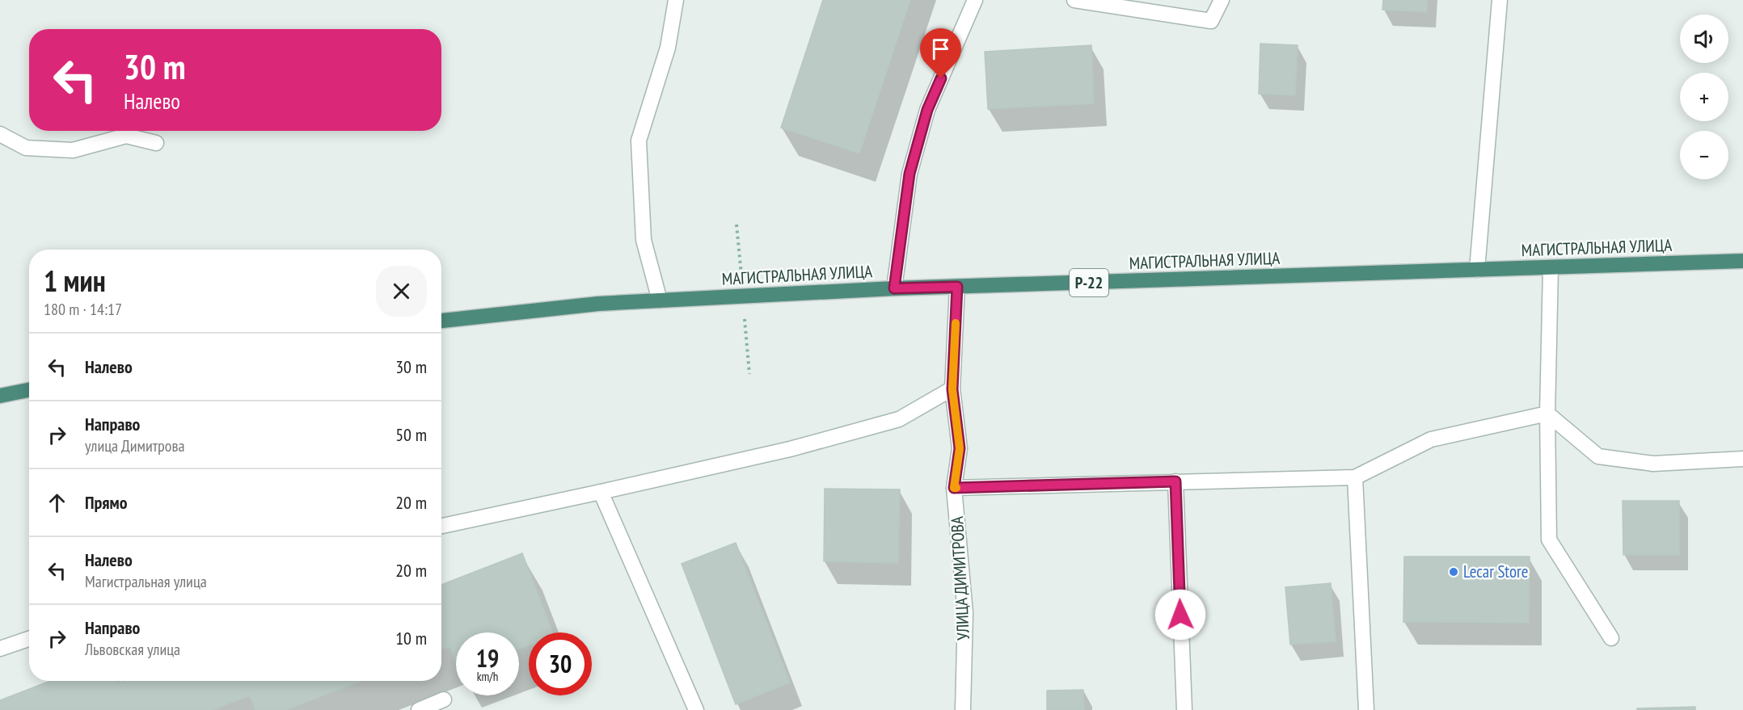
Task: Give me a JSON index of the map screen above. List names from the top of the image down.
{
  "streets": {
    "highway": ["МАГИСТРАЛЬНАЯ УЛИЦА", "Р-22"],
    "street": ["УЛИЦА ДИМИТРОВА"]
  },
  "crossings": [
    ["МАГИСТРАЛЬНАЯ УЛИЦА", "УЛИЦА ДИМИТРОВА"]
  ],
  "places": ["Lecar Store"],
  "page": {
    "map_buttons": ["+", "−"],
    "turn": ["30 m", "Налево"],
    "heading": ["1 мин", "180 m · 14:17"],
    "list": [
      {
        "name": "Налево",
        "value": "30 m"
      },
      {
        "name": "Направо",
        "note": "улица Димитрова",
        "value": "50 m"
      },
      {
        "name": "Прямо",
        "value": "20 m"
      },
      {
        "name": "Налево",
        "note": "Магистральная улица",
        "value": "20 m"
      },
      {
        "name": "Направо",
        "note": "Львовская улица",
        "value": "10 m"
      }
    ],
    "speed": "19 km/h",
    "limit": "30"
  }
}
